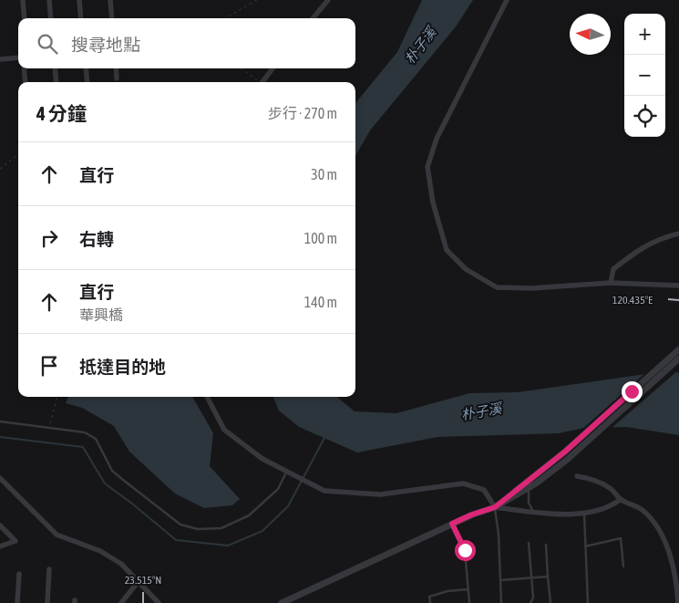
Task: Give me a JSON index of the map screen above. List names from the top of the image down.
{
  "water": ["朴子溪"],
  "north": "left",
  "page": {
    "map_buttons": ["+", "−"],
    "search": "搜尋地點",
    "heading": ["4 分鐘", "步行 · 270 m"],
    "list": [
      ["直行", "30 m"],
      ["右轉", "100 m"],
      ["直行", "華興橋", "140 m"],
      "抵達目的地"
    ]
  },
  "coordinates": ["120.435°E", "23.515°N"]
}
